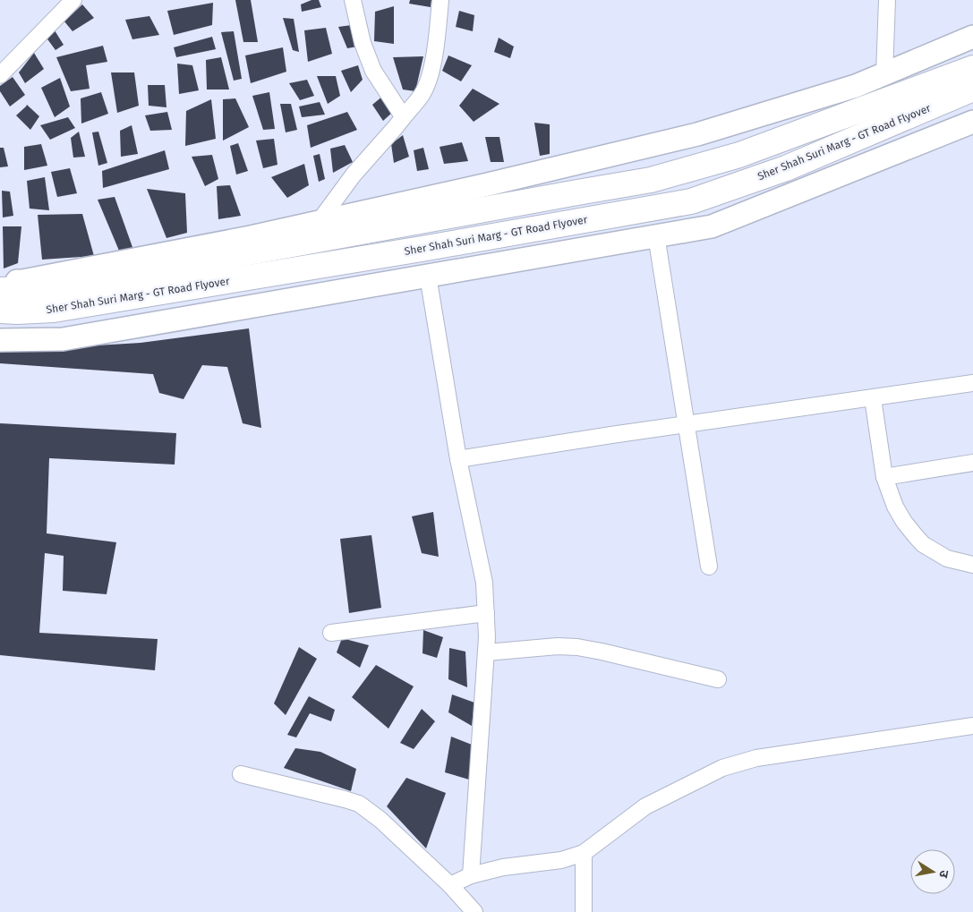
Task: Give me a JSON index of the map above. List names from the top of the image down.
{
  "streets": {
    "main road": ["Sher Shah Suri Marg - GT Road Flyover"]
  },
  "north": "right"
}
